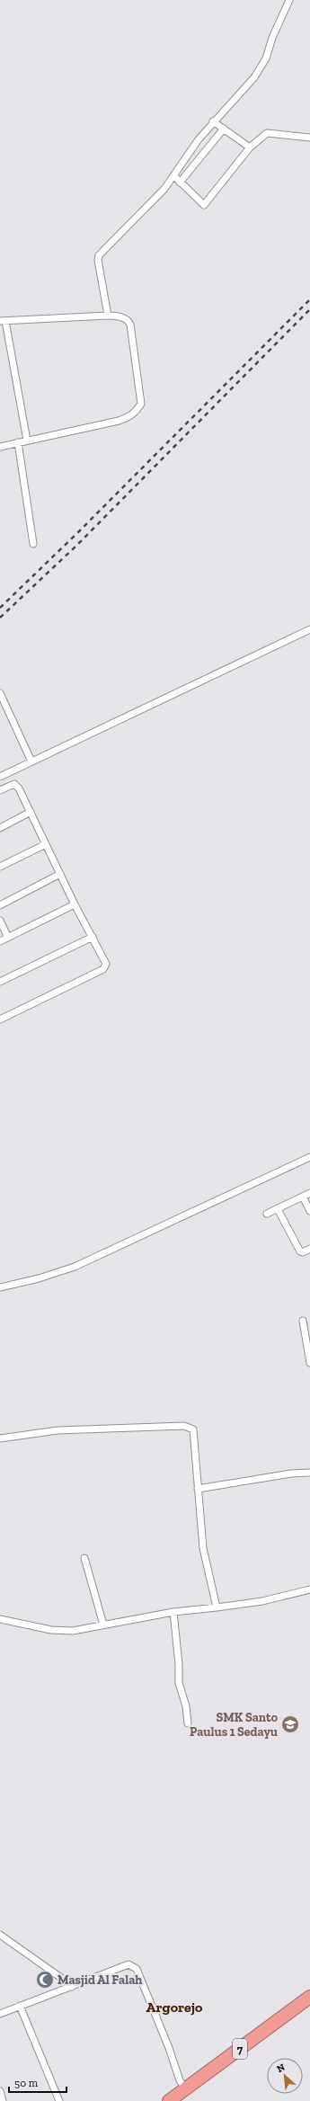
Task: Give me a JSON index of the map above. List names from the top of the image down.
{
  "streets": {
    "highway": ["7"]
  },
  "districts": ["Argorejo"],
  "places": {
    "school or university": ["SMK Santo Paulus 1 Sedayu"],
    "mosque": ["Masjid Al Falah"]
  },
  "scale_bar": "50 m",
  "north": "top left"
}
